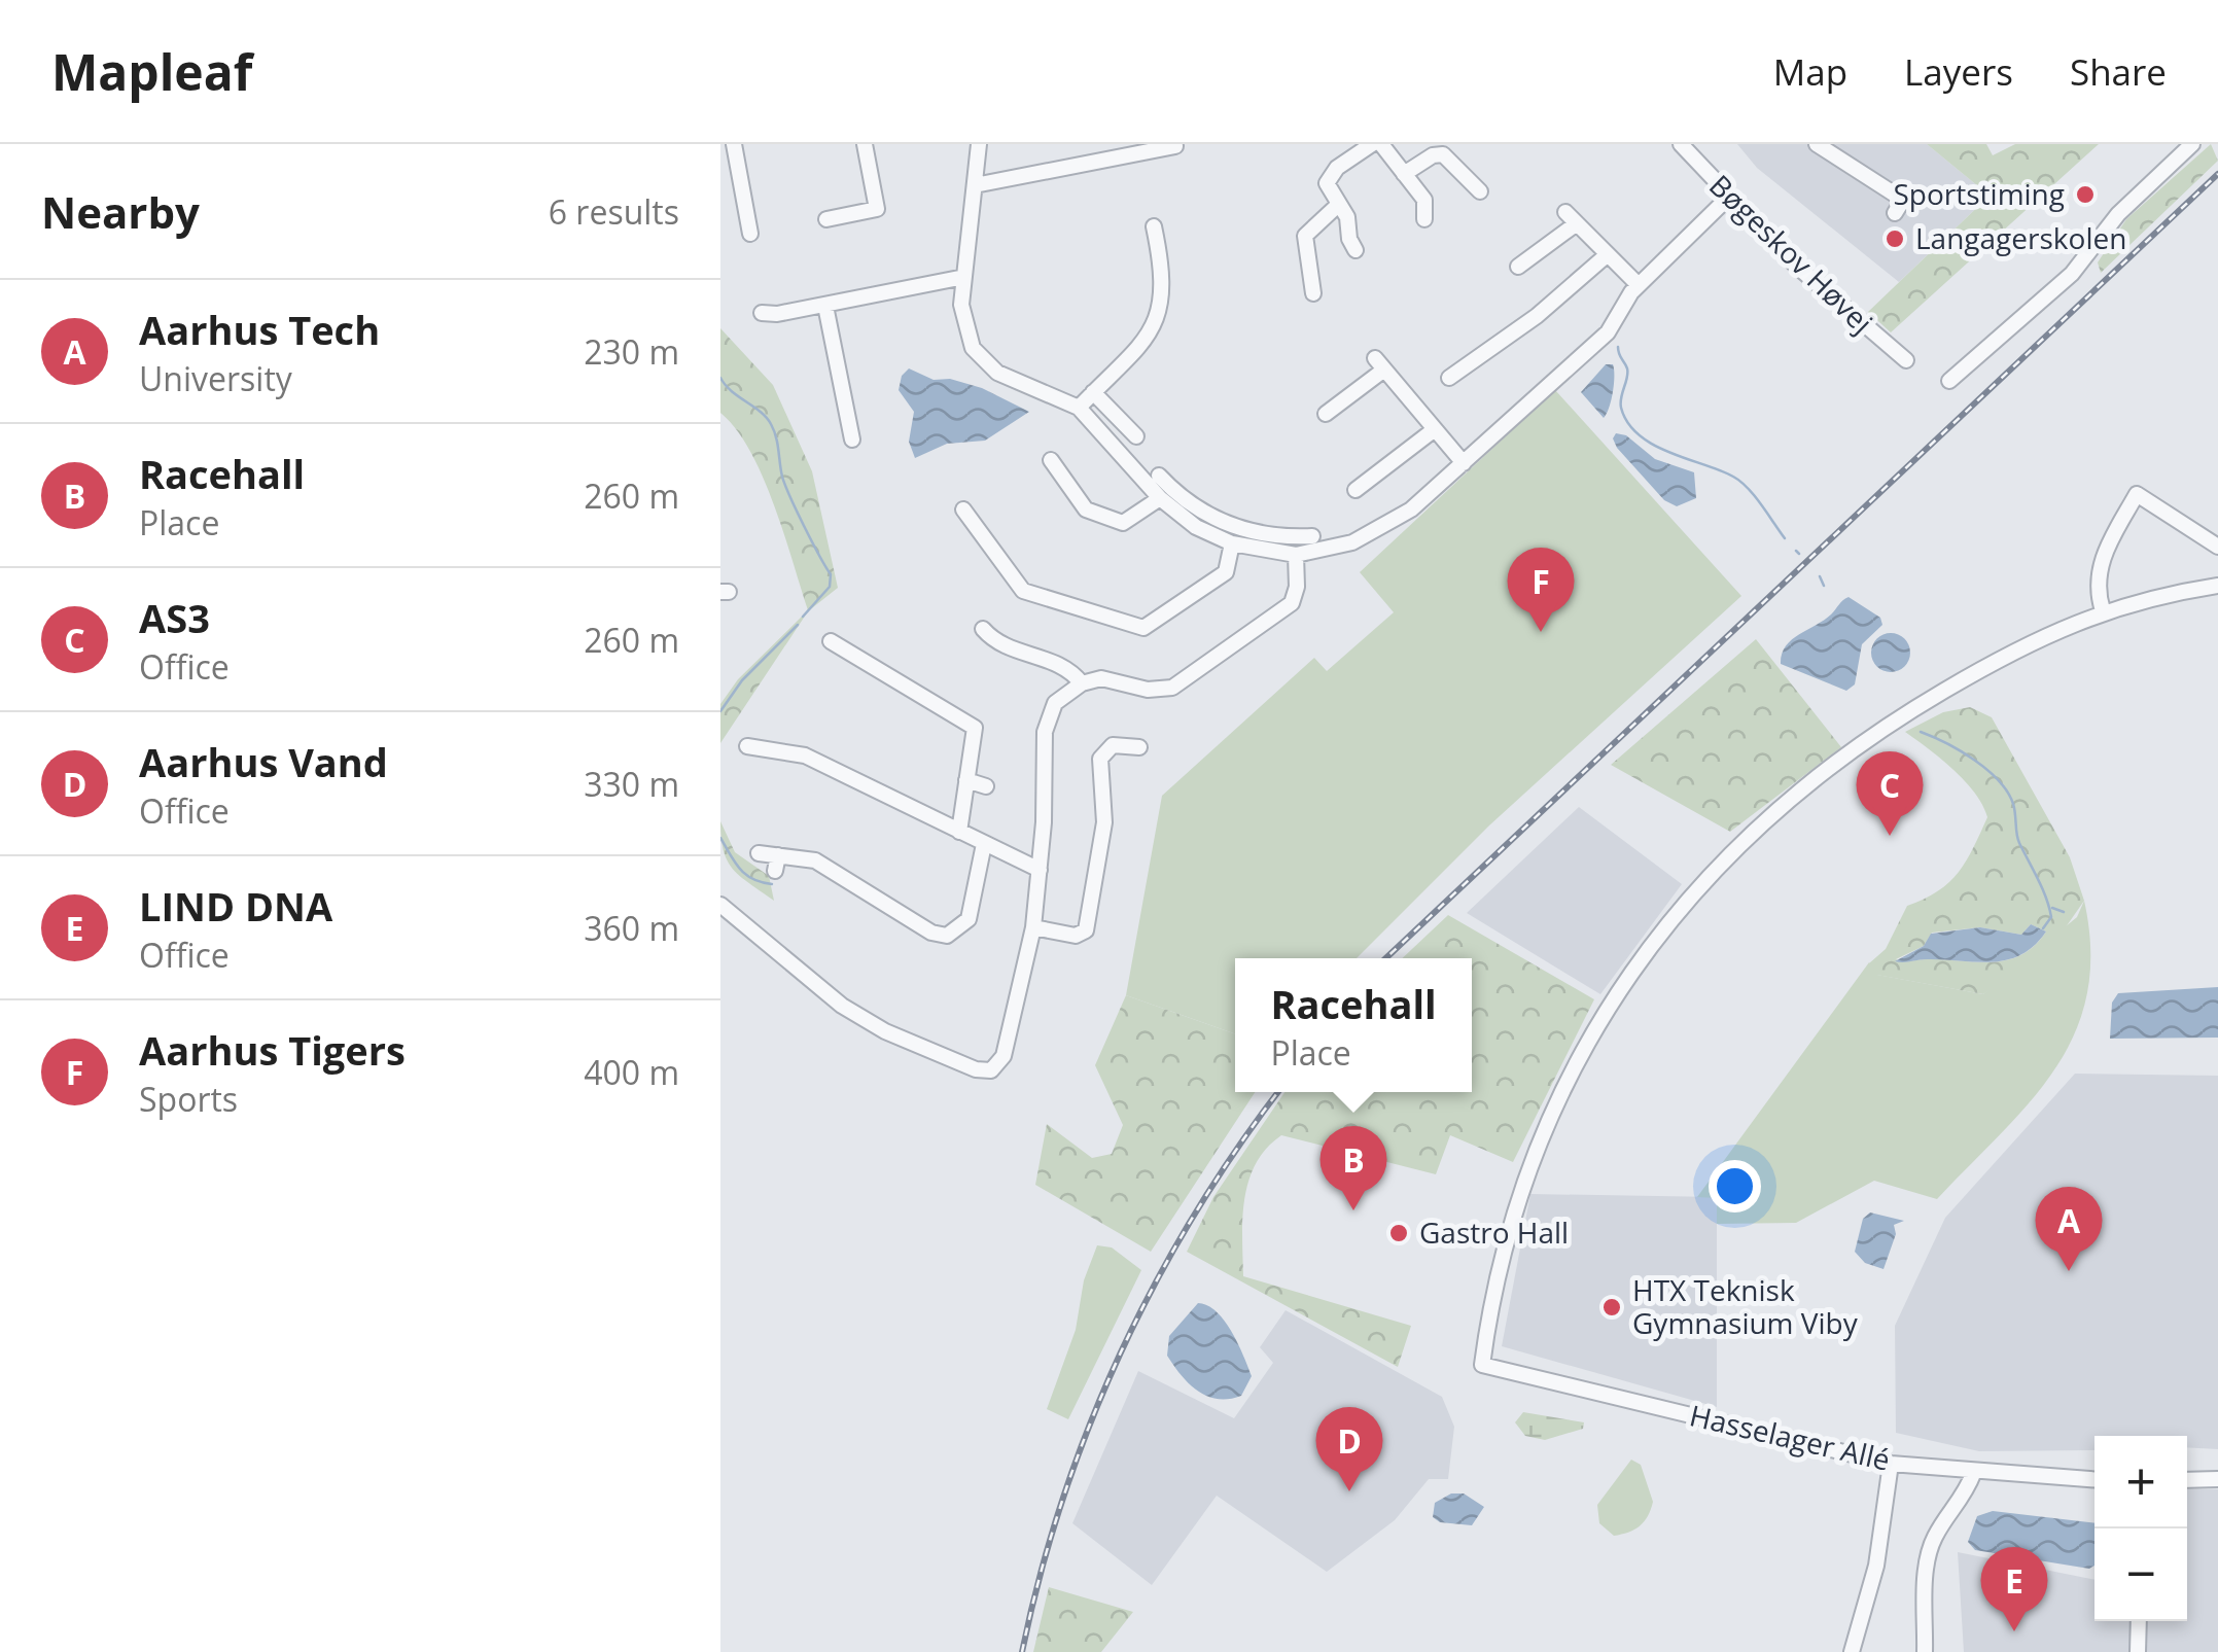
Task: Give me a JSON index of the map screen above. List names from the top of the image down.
{
  "streets": {
    "street": ["Bøgeskov Høvej", "Hasselager Allé"]
  },
  "places": [
    "Sportstiming",
    "Langagerskolen",
    "Gastro Hall",
    "HTX Teknisk Gymnasium Viby"
  ],
  "page": {
    "header": "Mapleaf",
    "nav": ["Map", "Layers", "Share"],
    "heading": ["Nearby", "6 results"],
    "list": [
      {
        "mark": "A",
        "name": "Aarhus Tech",
        "note": "University",
        "value": "230 m"
      },
      {
        "mark": "B",
        "name": "Racehall",
        "note": "Place",
        "value": "260 m"
      },
      {
        "mark": "C",
        "name": "AS3",
        "note": "Office",
        "value": "260 m"
      },
      {
        "mark": "D",
        "name": "Aarhus Vand",
        "note": "Office",
        "value": "330 m"
      },
      {
        "mark": "E",
        "name": "LIND DNA",
        "note": "Office",
        "value": "360 m"
      },
      {
        "mark": "F",
        "name": "Aarhus Tigers",
        "note": "Sports",
        "value": "400 m"
      }
    ],
    "pins": [
      "F",
      "C",
      "B",
      "A",
      "D",
      "E"
    ],
    "popup": ["Racehall", "Place"],
    "map_buttons": ["+", "−"]
  }
}
